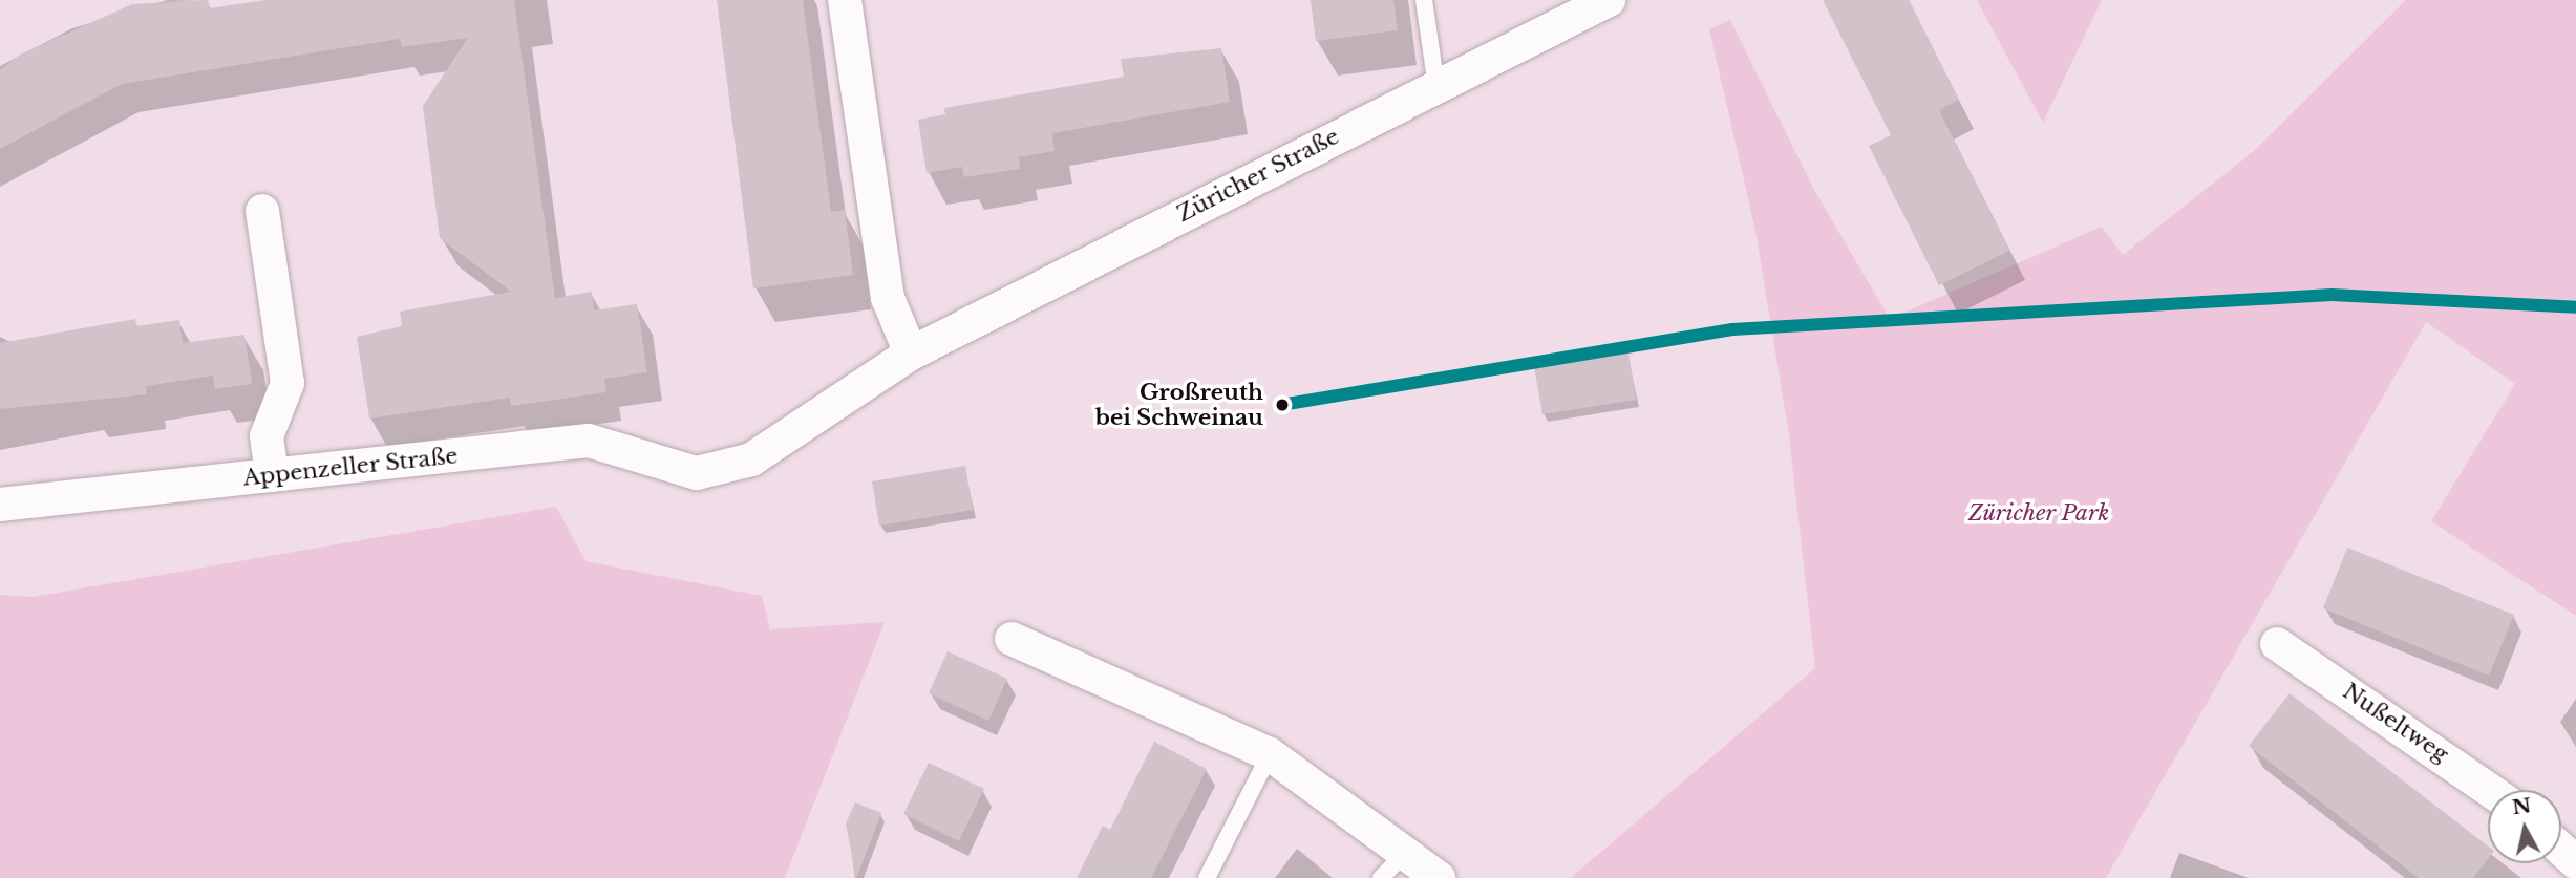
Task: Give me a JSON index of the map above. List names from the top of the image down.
{
  "streets": {
    "street": ["Züricher Straße", "Appenzeller Straße", "Nußeltweg"]
  },
  "crossings": [
    ["Züricher Straße", "Appenzeller Straße"]
  ],
  "parks": ["Züricher Park"],
  "places": ["Großreuth bei Schweinau"],
  "north": "top"
}
